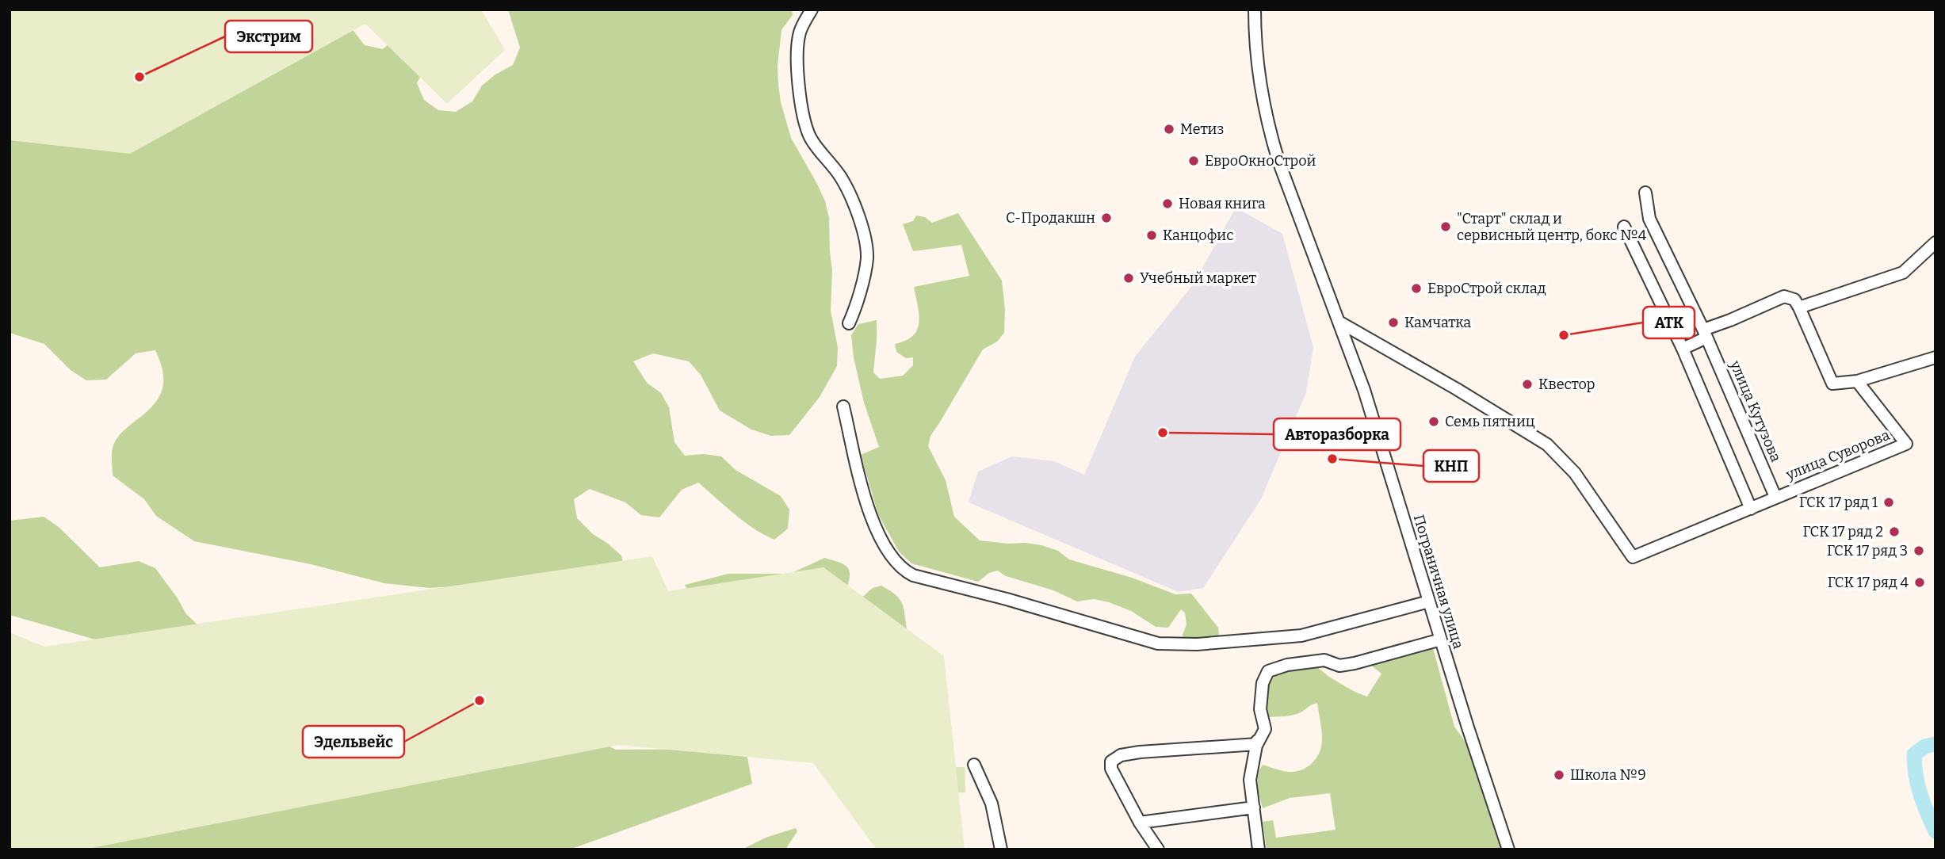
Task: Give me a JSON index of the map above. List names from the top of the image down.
{
  "streets": {
    "street": ["улица Кутузова", "улица Суворова", "Пограничная улица"]
  },
  "crossings": [
    ["улица Кутузова", "улица Суворова"],
    ["улица Суворова", "Пограничная улица"]
  ],
  "places": [
    "Экстрим",
    "Метиз",
    "ЕвроОкноСтрой",
    "Новая книга",
    "С-Продакшн",
    "\"Старт\" склад и сервисный центр, бокс №4",
    "Канцофис",
    "Учебный маркет",
    "ЕвроСтрой склад",
    "Камчатка",
    "АТК",
    "Квестор",
    "Семь пятниц",
    "Авторазборка",
    "КНП",
    "ГСК 17 ряд 1",
    "ГСК 17 ряд 2",
    "ГСК 17 ряд 3",
    "ГСК 17 ряд 4",
    "Эдельвейс",
    "Школа №9"
  ]
}
